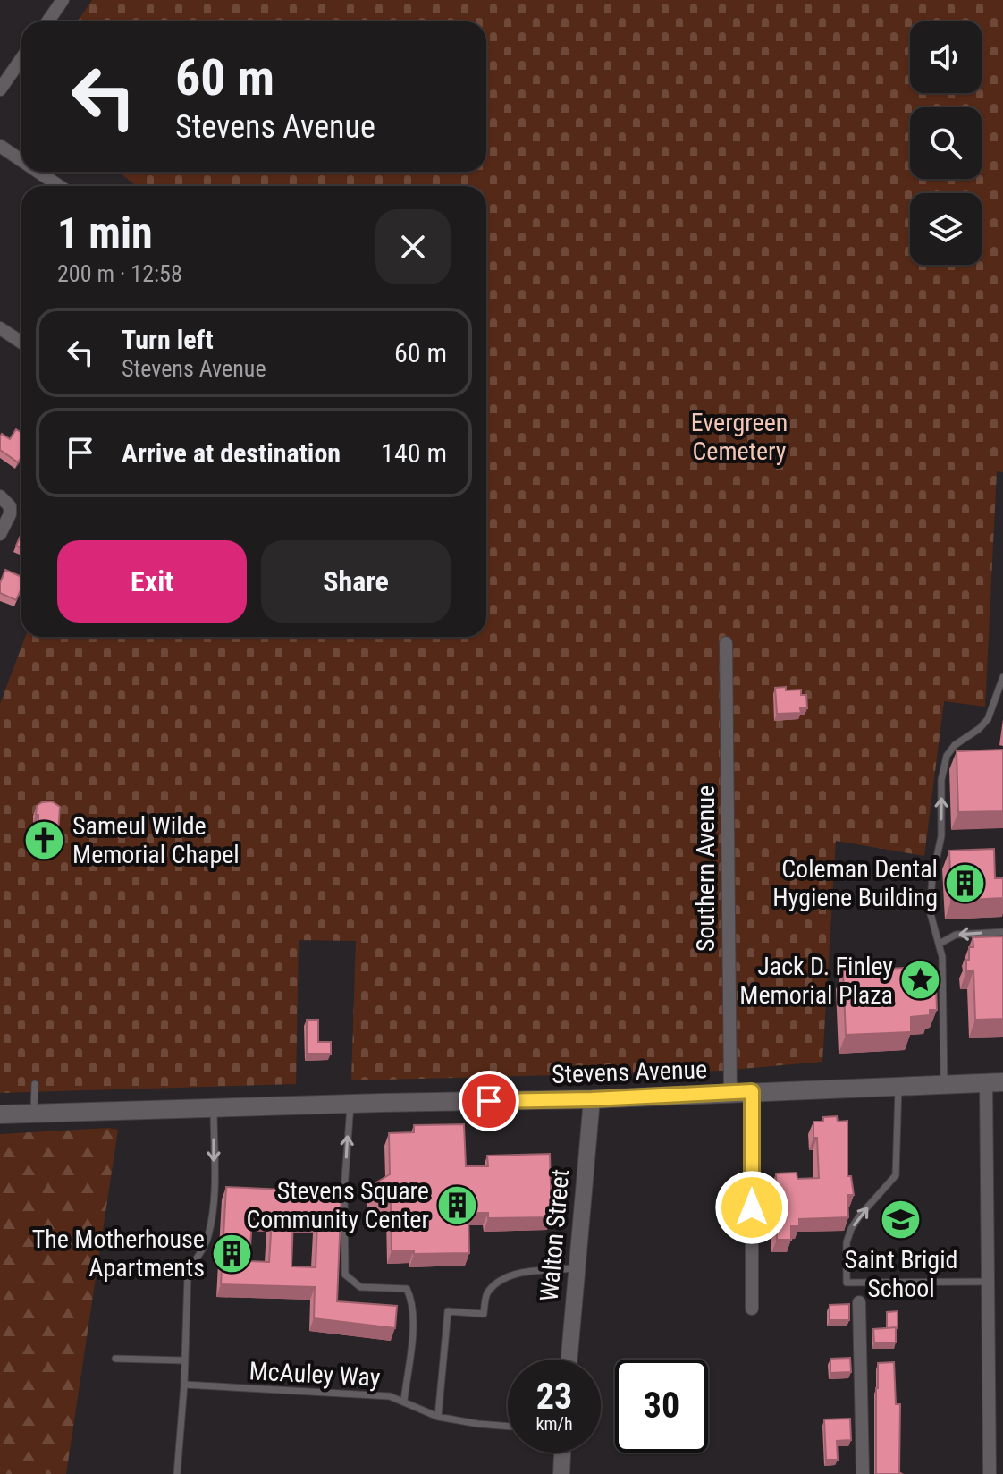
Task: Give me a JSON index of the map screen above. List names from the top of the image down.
{
  "streets": {
    "main road": ["Stevens Avenue"],
    "street": ["Southern Avenue", "Walton Street"],
    "lane": ["McAuley Way"]
  },
  "crossings": [
    ["Southern Avenue", "Stevens Avenue"],
    ["Stevens Avenue", "Walton Street"]
  ],
  "parks": ["Evergreen Cemetery"],
  "places": {
    "church": ["Sameul Wilde Memorial Chapel"],
    "building": ["Coleman Dental Hygiene Building", "Stevens Square Community Center", "The Motherhouse Apartments"],
    "place": ["Jack D. Finley Memorial Plaza"],
    "school or university": ["Saint Brigid School"]
  },
  "page": {
    "turn": ["60 m", "Stevens Avenue"],
    "heading": ["1 min", "200 m · 12:58"],
    "list": [
      {
        "name": "Turn left",
        "note": "Stevens Avenue",
        "value": "60 m"
      },
      {
        "name": "Arrive at destination",
        "value": "140 m"
      }
    ],
    "buttons": ["Exit", "Share"],
    "speed": "23 km/h",
    "limit": "30"
  }
}
